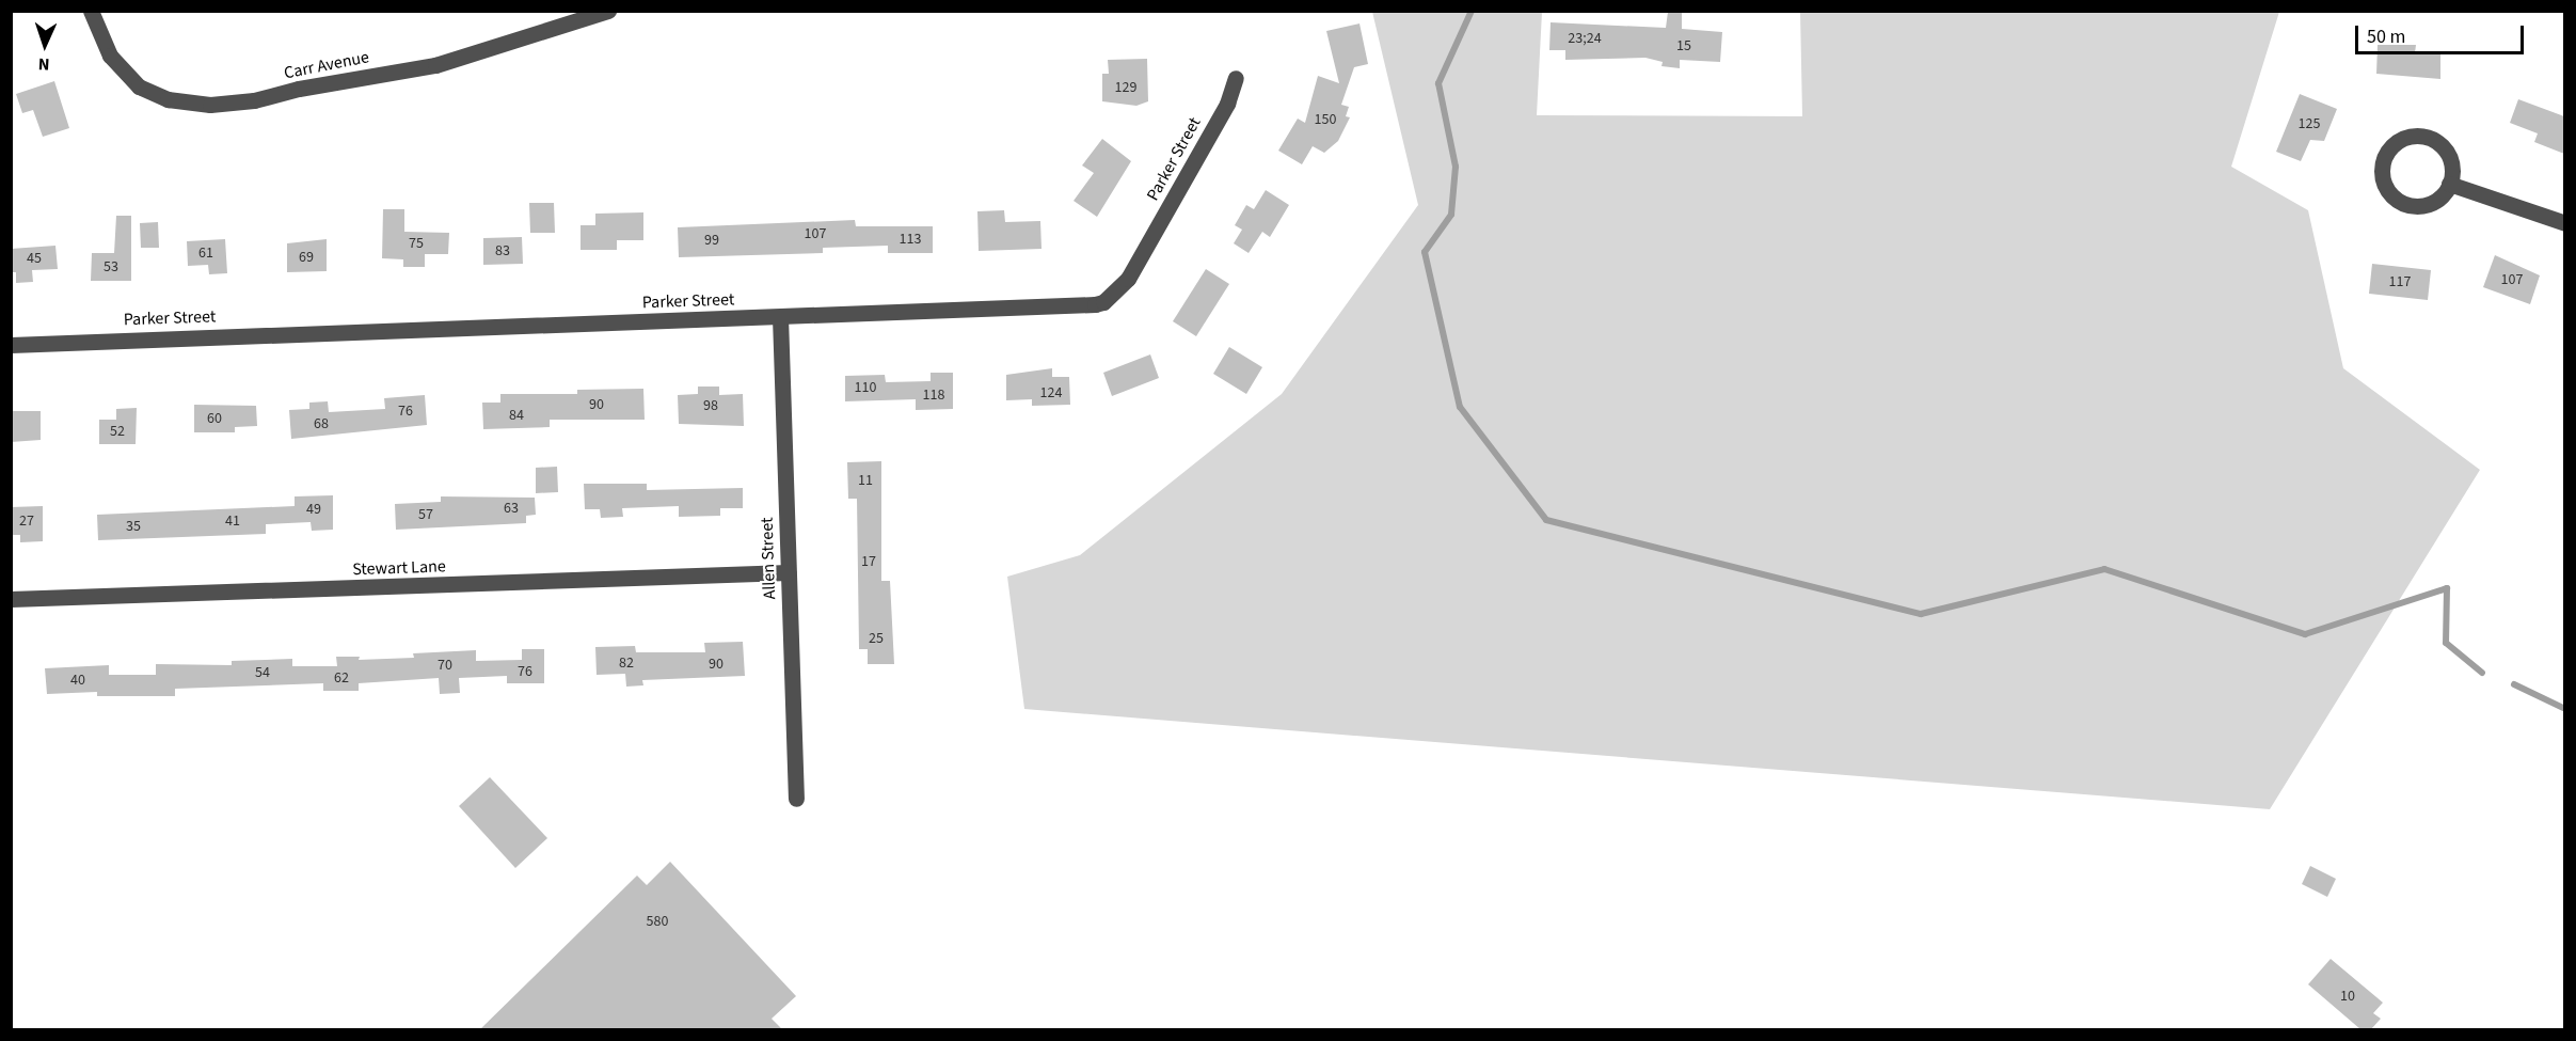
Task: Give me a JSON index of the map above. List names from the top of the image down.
{
  "streets": {
    "street": [
      "Carr Avenue",
      "Parker Street",
      "Allen Street",
      "Stewart Lane"
    ]
  },
  "crossings": [
    ["Parker Street", "Allen Street"],
    ["Allen Street", "Stewart Lane"]
  ],
  "house_numbers": [
    "23;24",
    "15",
    "129",
    "150",
    "125",
    "107",
    "113",
    "99",
    "75",
    "83",
    "61",
    "69",
    "45",
    "53",
    "107",
    "117",
    "110",
    "124",
    "118",
    "90",
    "98",
    "76",
    "84",
    "60",
    "68",
    "52",
    "11",
    "63",
    "49",
    "57",
    "27",
    "41",
    "35",
    "17",
    "25",
    "82",
    "90",
    "70",
    "76",
    "54",
    "62",
    "40",
    "580",
    "10"
  ],
  "scale_bar": "50 m",
  "north": "bottom"
}
